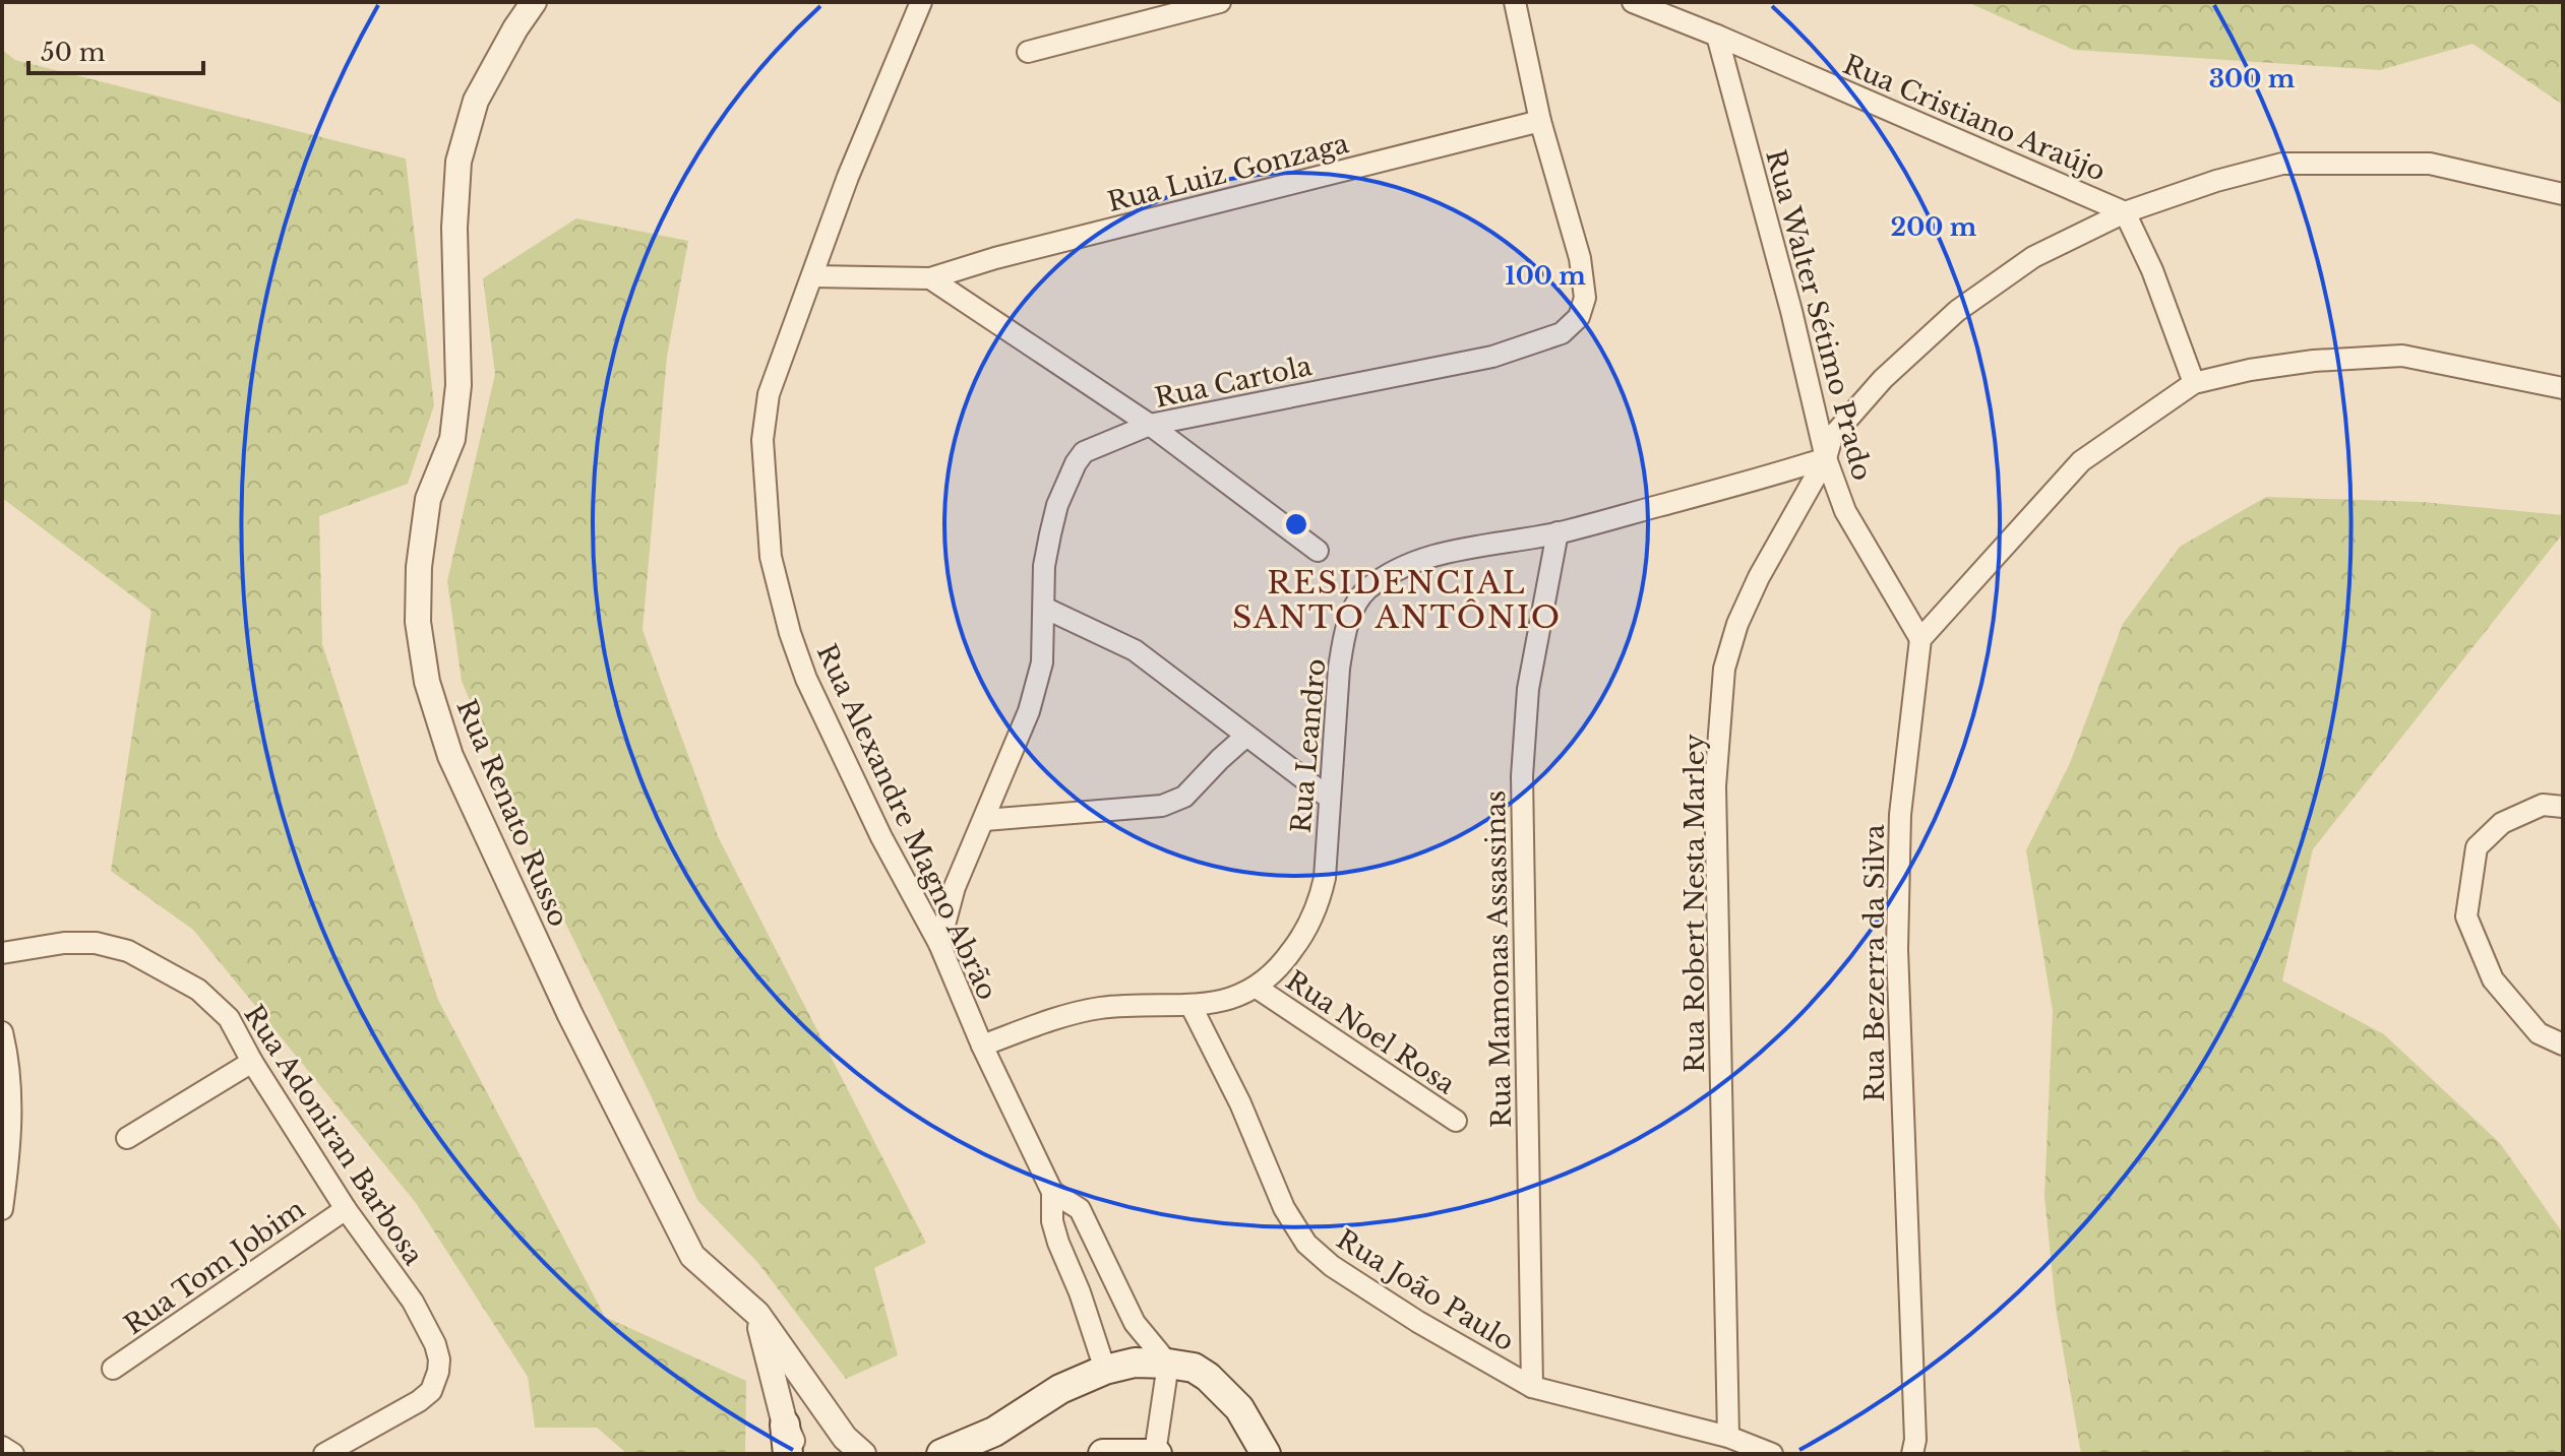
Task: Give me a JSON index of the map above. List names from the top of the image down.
{
  "streets": {
    "street": [
      "Rua Cristiano Araújo",
      "Rua Luiz Gonzaga",
      "Rua Walter Sétimo Prado",
      "Rua Cartola",
      "Rua Leandro",
      "Rua Renato Russo",
      "Rua Alexandre Magno Abrão",
      "Rua Robert Nesta Marley",
      "Rua Mamonas Assassinas",
      "Rua Bezerra da Silva",
      "Rua Noel Rosa",
      "Rua Adoniran Barbosa",
      "Rua Tom Jobim",
      "Rua João Paulo"
    ]
  },
  "crossings": [
    ["Rua Cristiano Araújo", "Rua Walter Sétimo Prado"],
    ["Rua Cristiano Araújo", "Rua Robert Nesta Marley"],
    ["Rua Luiz Gonzaga", "Rua Cartola"],
    ["Rua Walter Sétimo Prado", "Rua Leandro"],
    ["Rua Walter Sétimo Prado", "Rua Robert Nesta Marley"],
    ["Rua Walter Sétimo Prado", "Rua Bezerra da Silva"],
    ["Rua Cartola", "Rua Alexandre Magno Abrão"],
    ["Rua Leandro", "Rua Alexandre Magno Abrão"],
    ["Rua Leandro", "Rua Robert Nesta Marley"],
    ["Rua Leandro", "Rua Mamonas Assassinas"],
    ["Rua Leandro", "Rua Noel Rosa"],
    ["Rua Leandro", "Rua João Paulo"],
    ["Rua Robert Nesta Marley", "Rua João Paulo"],
    ["Rua Mamonas Assassinas", "Rua João Paulo"],
    ["Rua Adoniran Barbosa", "Rua Tom Jobim"]
  ],
  "districts": ["RESIDENCIAL SANTO ANTÔNIO"],
  "scale_bar": "50 m",
  "rings": ["300 m", "200 m", "100 m"]
}
